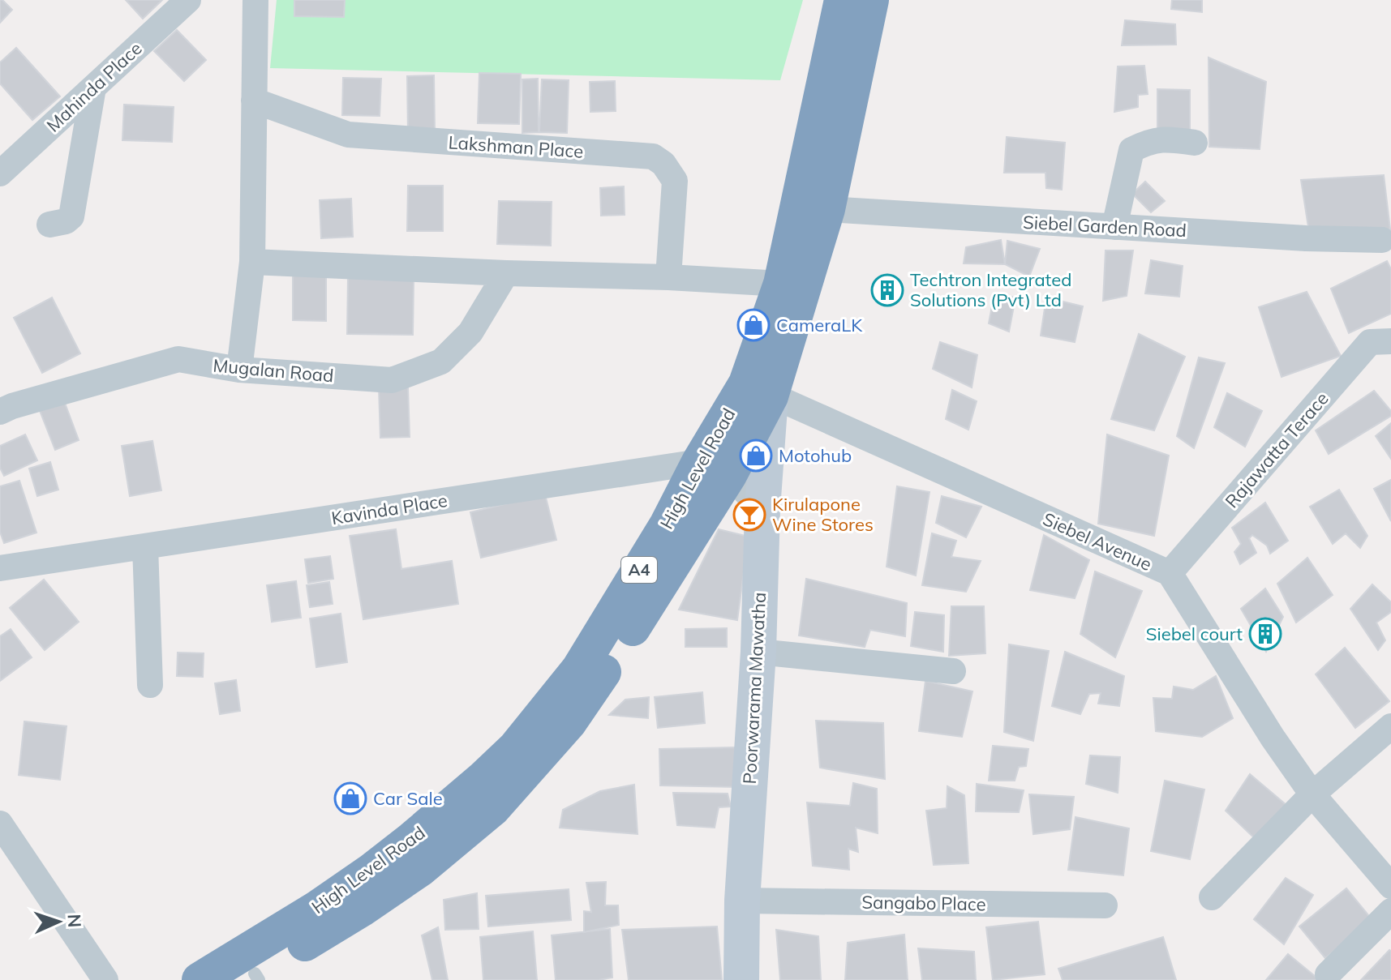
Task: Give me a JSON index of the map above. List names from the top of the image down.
{
  "streets": {
    "highway": ["High Level Road", "A4"],
    "main road": ["Poorwarama Mawatha"],
    "street": [
      "Mahinda Place",
      "Lakshman Place",
      "Siebel Garden Road",
      "Mugalan Road",
      "Rajawatta Terace",
      "Kavinda Place",
      "Siebel Avenue",
      "Sangabo Place"
    ]
  },
  "crossings": [
    ["Siebel Garden Road", "High Level Road"],
    ["Rajawatta Terace", "Siebel Avenue"],
    ["High Level Road", "Kavinda Place"],
    ["High Level Road", "Siebel Avenue"],
    ["High Level Road", "Poorwarama Mawatha"],
    ["Siebel Avenue", "Poorwarama Mawatha"],
    ["Poorwarama Mawatha", "Sangabo Place"]
  ],
  "places": {
    "building": ["Techtron Integrated Solutions (Pvt) Ltd", "Siebel court"],
    "shop": ["CameraLK", "Motohub", "Car Sale"],
    "bar": ["Kirulapone Wine Stores"]
  },
  "north": "right"
}
